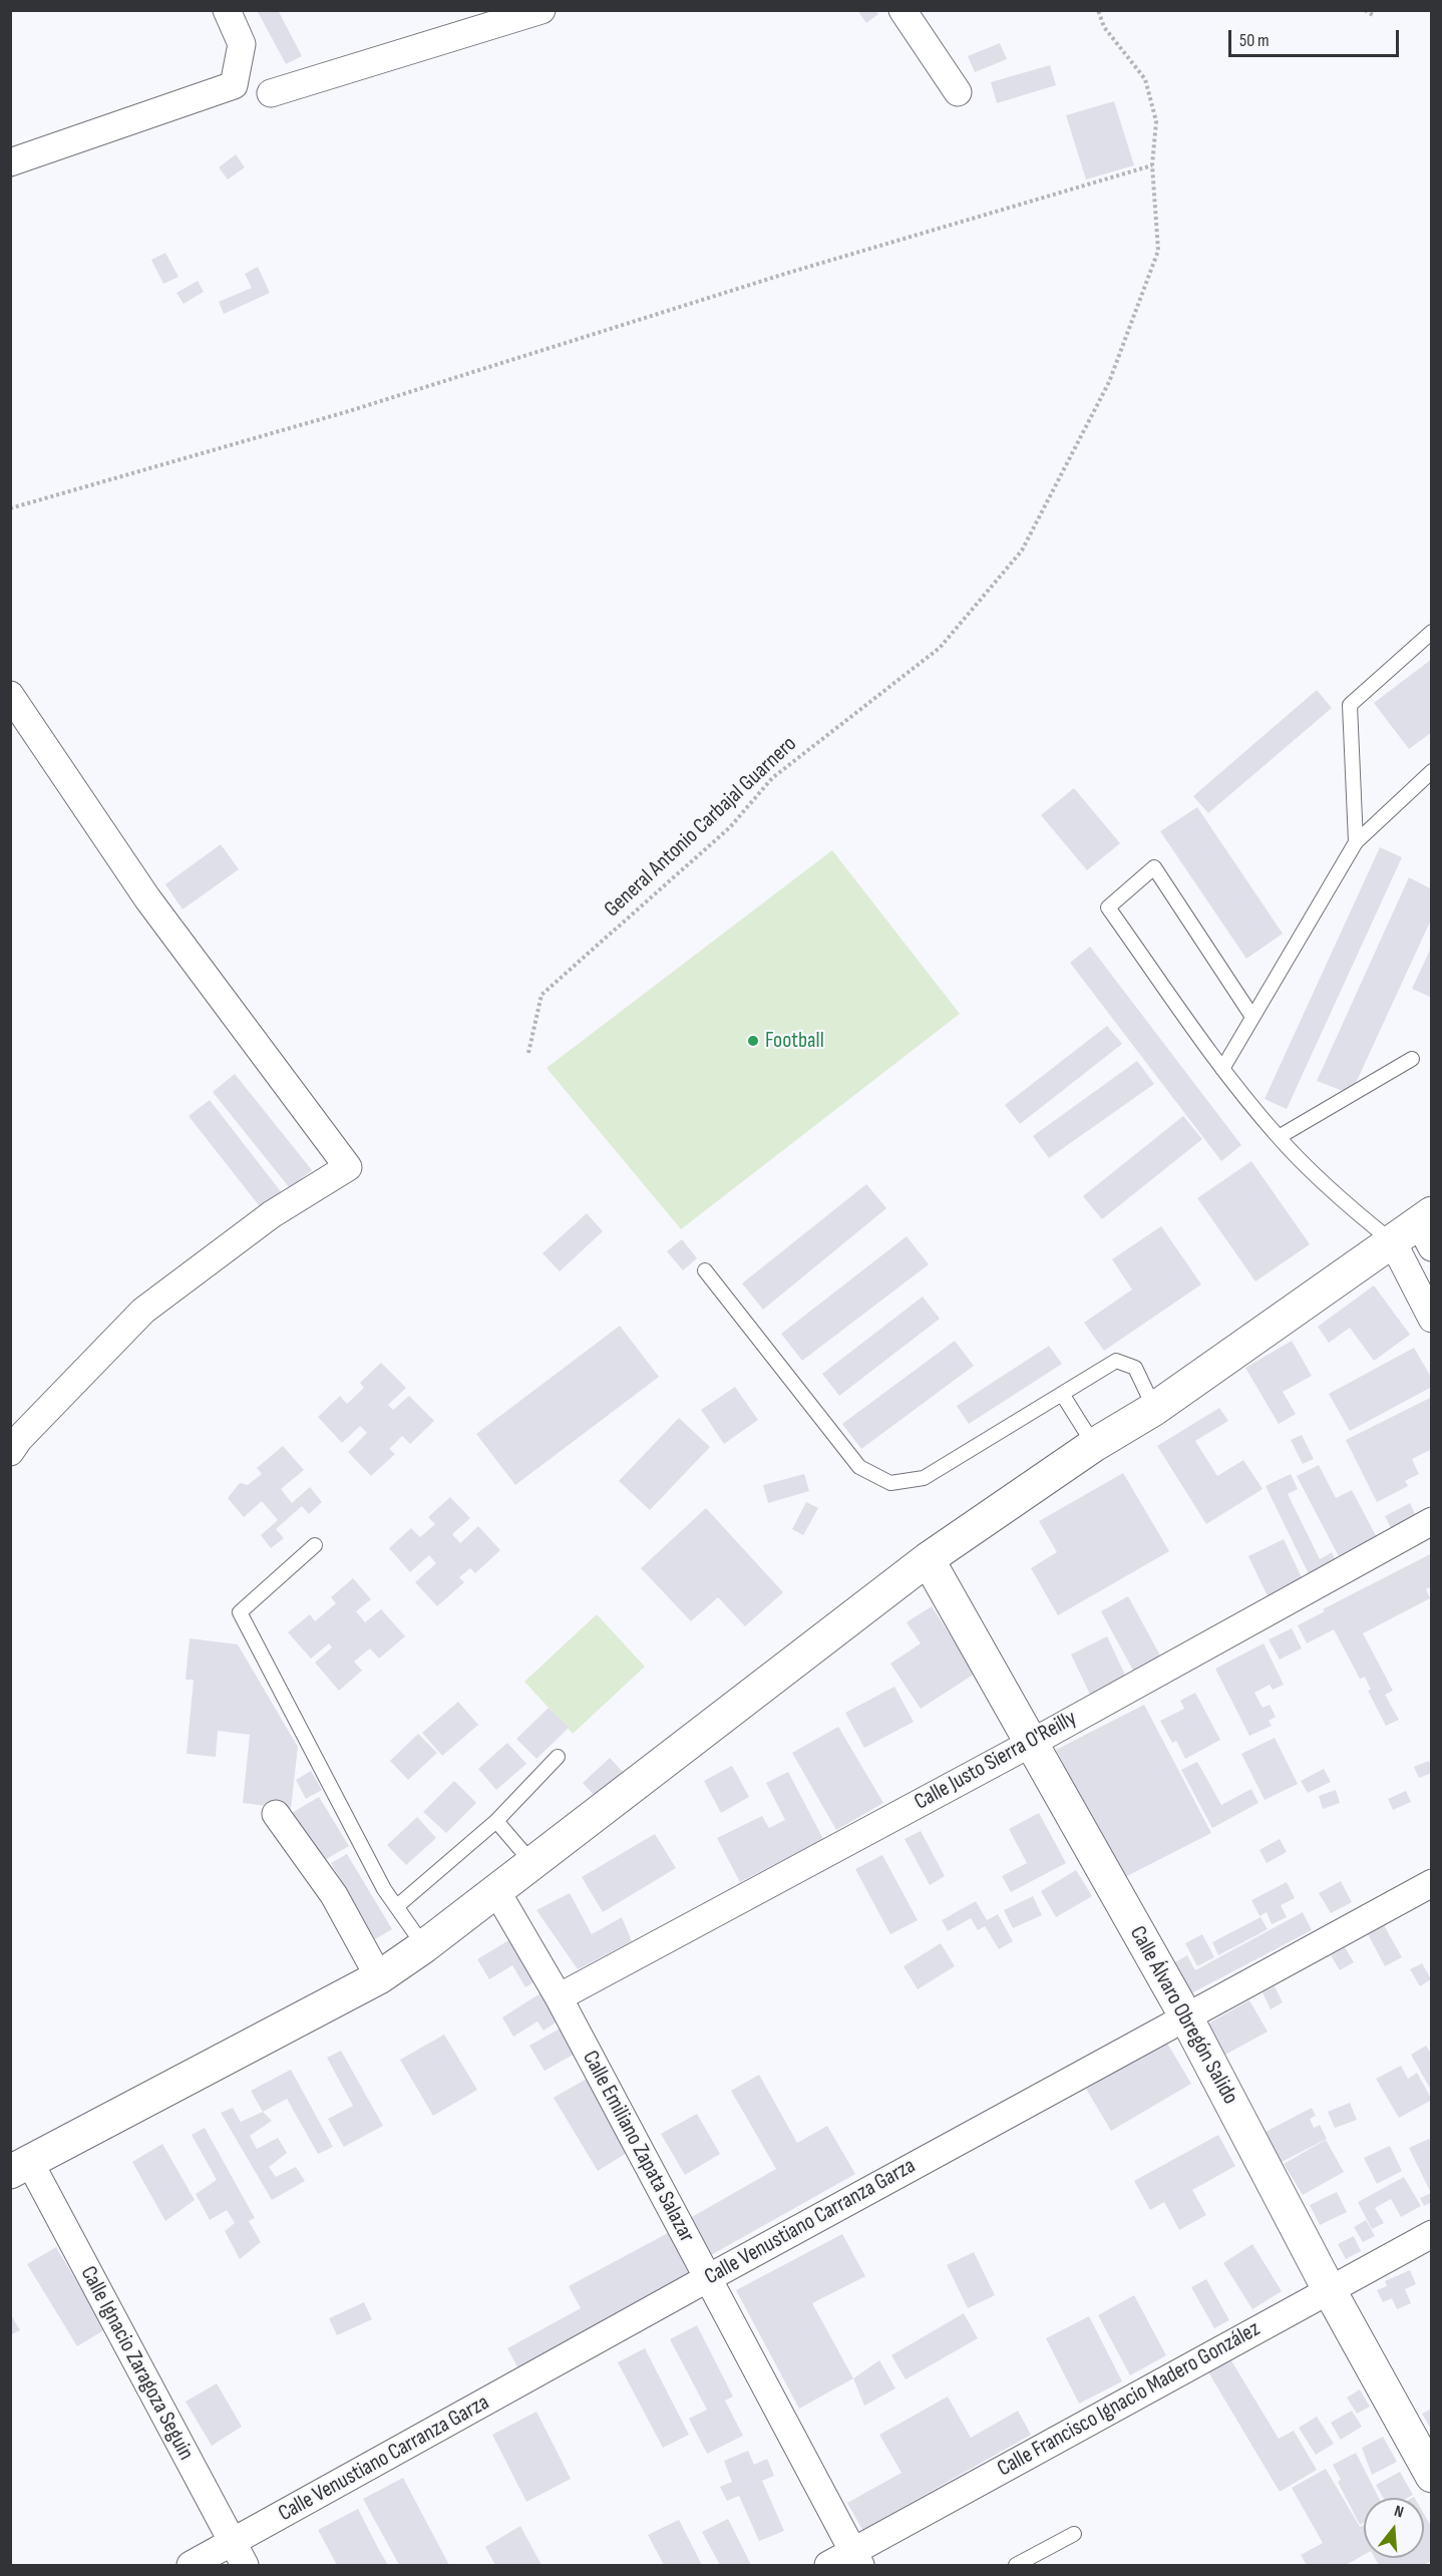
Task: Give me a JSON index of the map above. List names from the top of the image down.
{
  "streets": {
    "street": [
      "Calle Justo Sierra O'Reilly",
      "Calle Álvaro Obregón Salido",
      "Calle Emiliano Zapata Salazar",
      "Calle Venustiano Carranza Garza",
      "Calle Ignacio Zaragoza Seguin",
      "Calle Francisco Ignacio Madero González"
    ],
    "path": ["General Antonio Carbajal Guarnero"]
  },
  "crossings": [
    ["Calle Justo Sierra O'Reilly", "Calle Álvaro Obregón Salido"],
    ["Calle Justo Sierra O'Reilly", "Calle Emiliano Zapata Salazar"],
    ["Calle Álvaro Obregón Salido", "Calle Venustiano Carranza Garza"],
    ["Calle Álvaro Obregón Salido", "Calle Francisco Ignacio Madero González"],
    ["Calle Emiliano Zapata Salazar", "Calle Venustiano Carranza Garza"],
    ["Calle Emiliano Zapata Salazar", "Calle Francisco Ignacio Madero González"],
    ["Calle Venustiano Carranza Garza", "Calle Ignacio Zaragoza Seguin"]
  ],
  "places": ["Football"],
  "scale_bar": "50 m",
  "north": "top"
}
